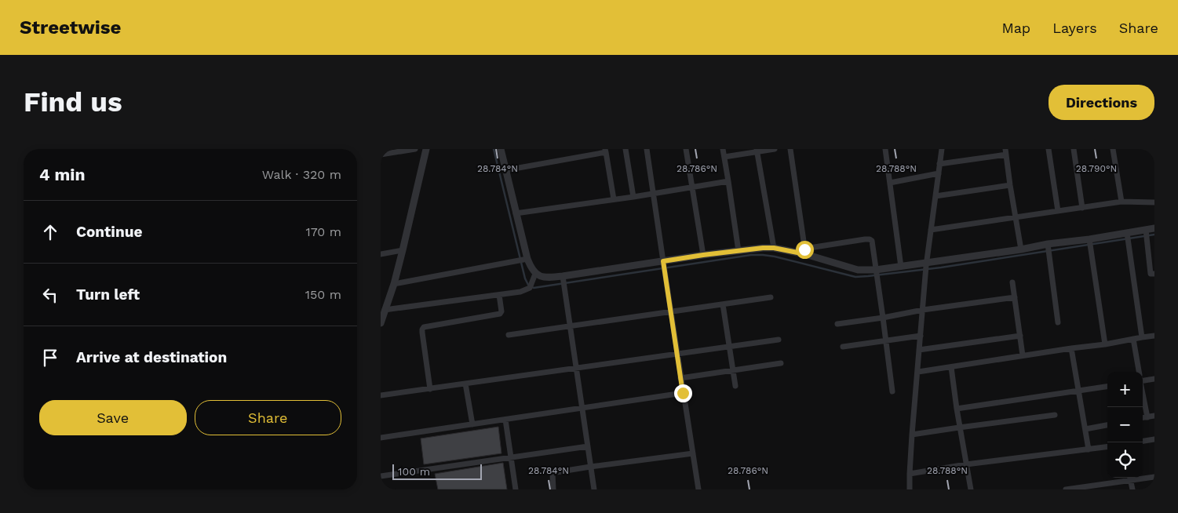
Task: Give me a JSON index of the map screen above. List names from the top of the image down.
{
  "scale_bar": "100 m",
  "page": {
    "header": "Streetwise",
    "nav": ["Map", "Layers", "Share"],
    "buttons": [
      "Directions",
      ["Save", "Share"]
    ],
    "title": "Find us",
    "heading": ["4 min", "Walk · 320 m"],
    "list": [
      ["Continue", "170 m"],
      ["Turn left", "150 m"],
      "Arrive at destination"
    ],
    "map_buttons": ["+", "−"],
    "scale": "100 m"
  },
  "coordinates": [
    "28.784°N",
    "28.786°N",
    "28.788°N",
    "28.790°N"
  ]
}
